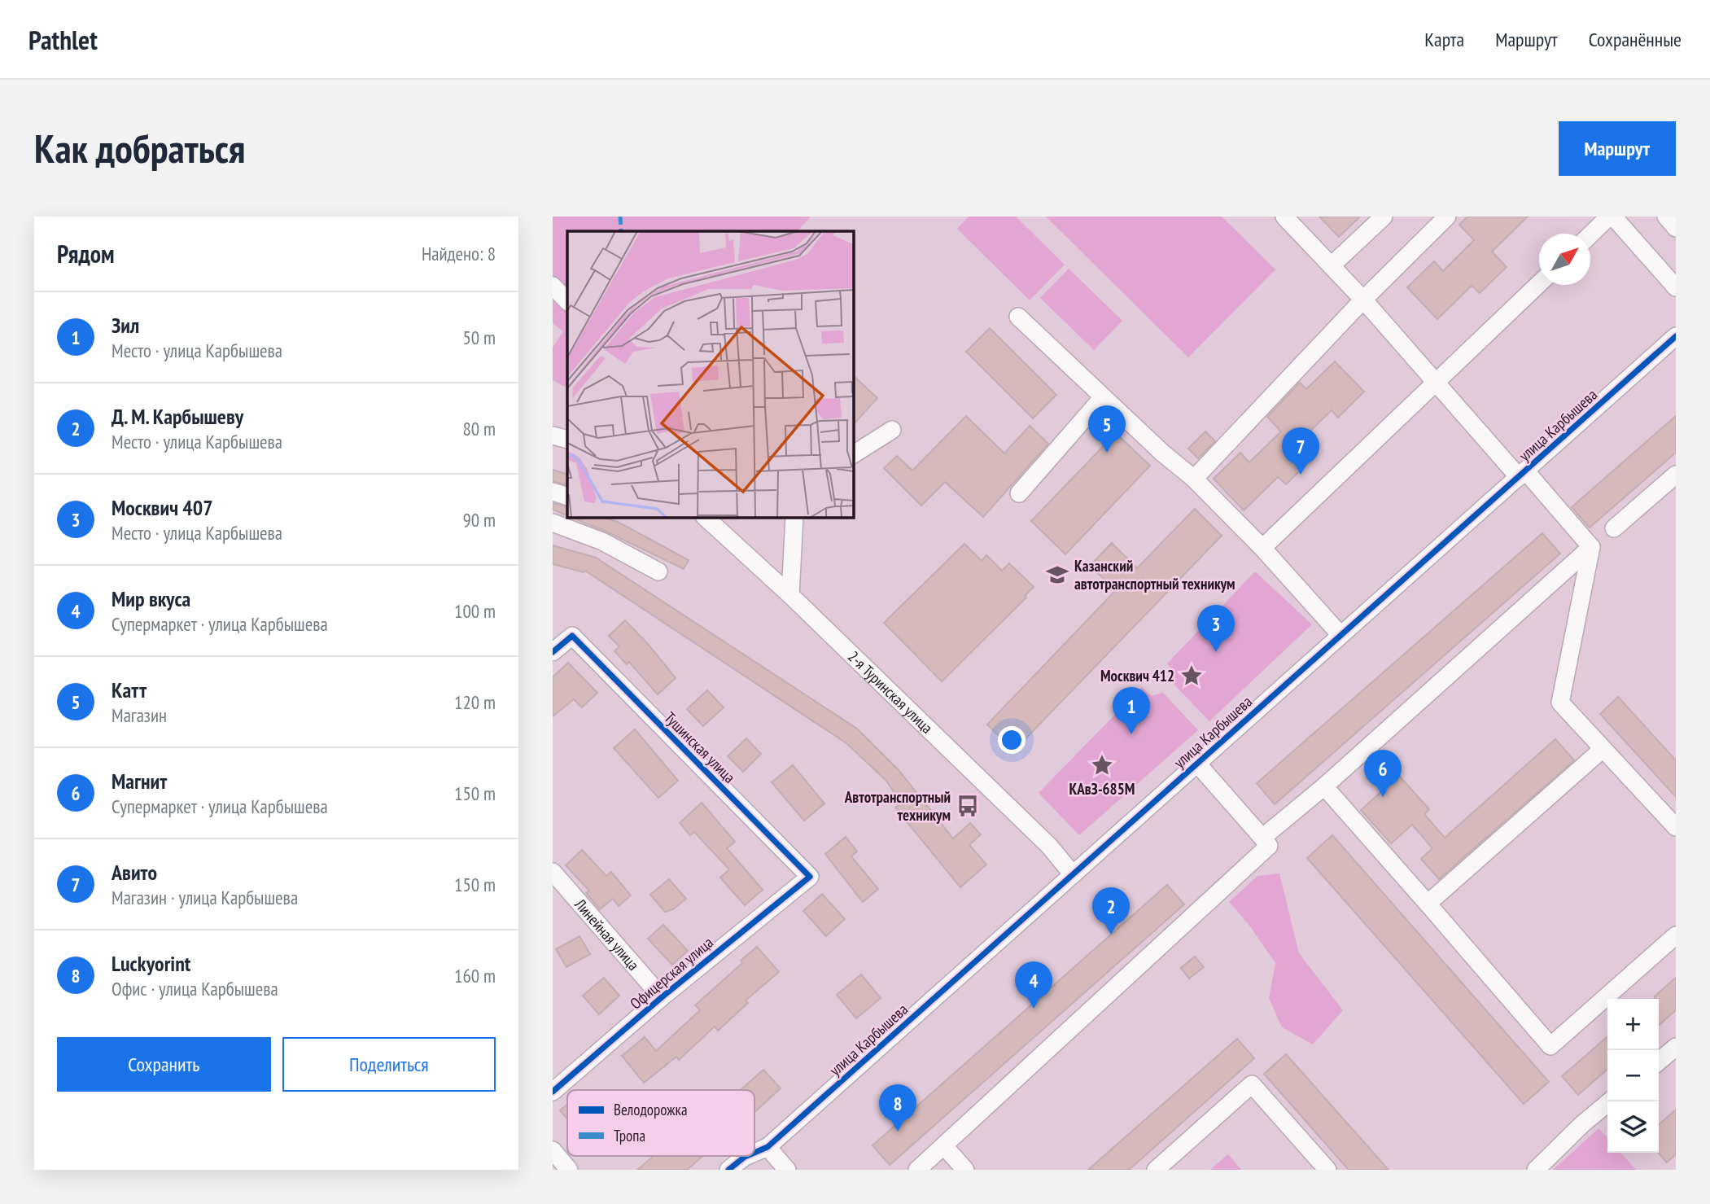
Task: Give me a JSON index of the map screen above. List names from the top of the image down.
{
  "streets": {
    "street": [
      "улица Карбышева",
      "2-я Туринская улица",
      "Тушинская улица",
      "Линейная улица",
      "Офицерская улица"
    ]
  },
  "crossings": [
    ["улица Карбышева", "2-я Туринская улица"],
    ["Тушинская улица", "Офицерская улица"],
    ["Линейная улица", "Офицерская улица"]
  ],
  "places": {
    "school or university": ["Казанский автотранспортный техникум"],
    "place": ["Москвич 412", "КАвЗ-685М"],
    "bus stop": ["Автотранспортный техникум"]
  },
  "legend": ["Велодорожка", "Тропа"],
  "north": "top right",
  "page": {
    "header": "Pathlet",
    "nav": ["Карта", "Маршрут", "Сохранённые"],
    "buttons": [
      "Маршрут",
      ["Сохранить", "Поделиться"]
    ],
    "title": "Как добраться",
    "heading": ["Рядом", "Найдено: 8"],
    "list": [
      {
        "mark": "1",
        "name": "Зил",
        "note": "Место · улица Карбышева",
        "value": "50 m"
      },
      {
        "mark": "2",
        "name": "Д. М. Карбышеву",
        "note": "Место · улица Карбышева",
        "value": "80 m"
      },
      {
        "mark": "3",
        "name": "Москвич 407",
        "note": "Место · улица Карбышева",
        "value": "90 m"
      },
      {
        "mark": "4",
        "name": "Мир вкуса",
        "note": "Супермаркет · улица Карбышева",
        "value": "100 m"
      },
      {
        "mark": "5",
        "name": "Катт",
        "note": "Магазин",
        "value": "120 m"
      },
      {
        "mark": "6",
        "name": "Магнит",
        "note": "Супермаркет · улица Карбышева",
        "value": "150 m"
      },
      {
        "mark": "7",
        "name": "Авито",
        "note": "Магазин · улица Карбышева",
        "value": "150 m"
      },
      {
        "mark": "8",
        "name": "Luckyorint",
        "note": "Офис · улица Карбышева",
        "value": "160 m"
      }
    ],
    "pins": [
      "5",
      "7",
      "3",
      "1",
      "6",
      "2",
      "4",
      "8"
    ],
    "map_buttons": ["+", "−"]
  }
}
